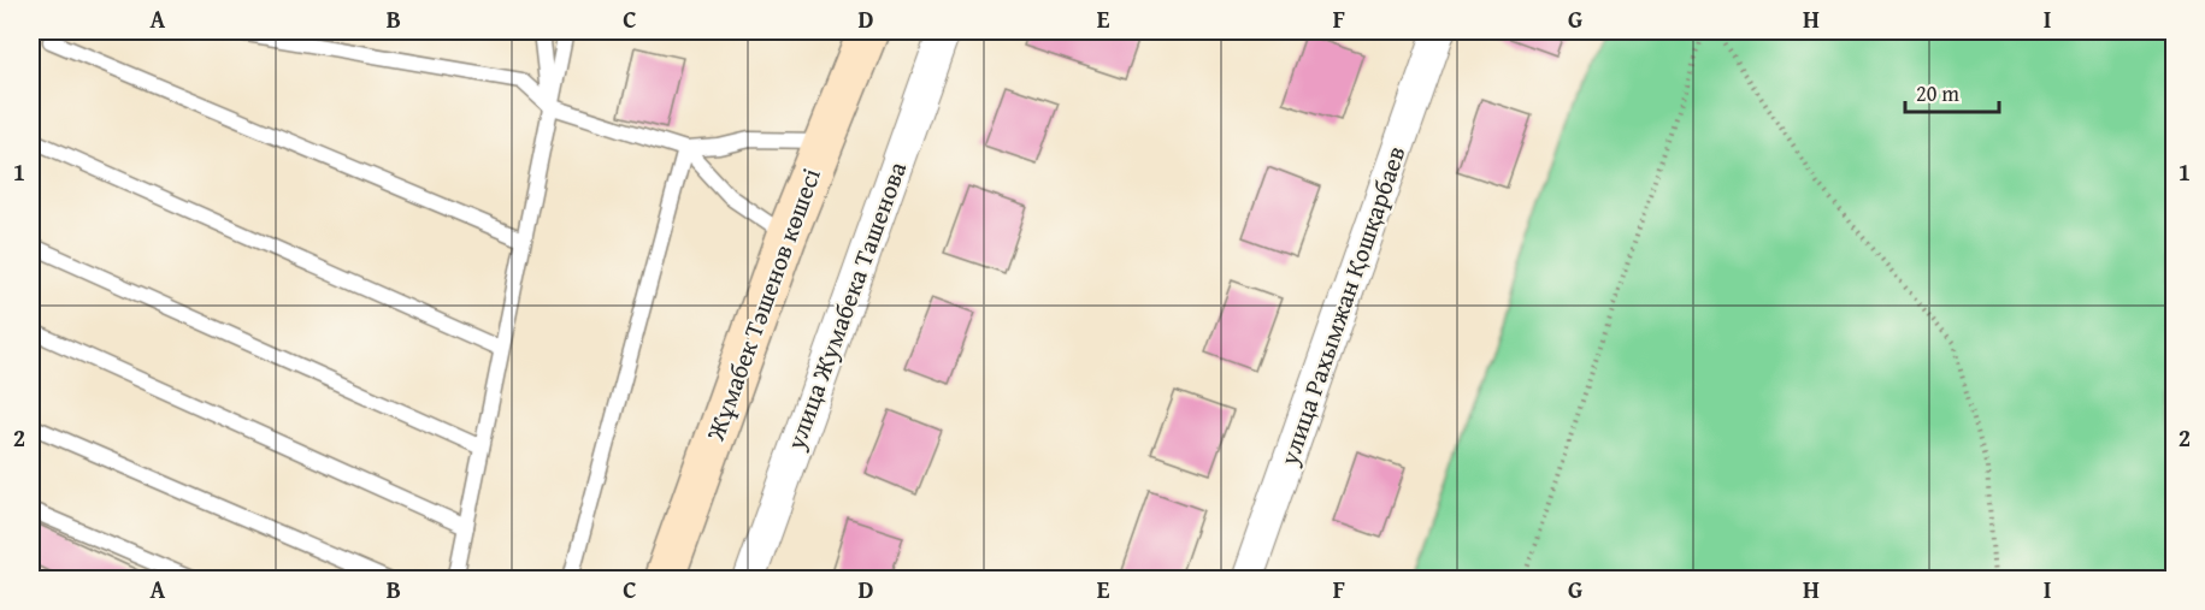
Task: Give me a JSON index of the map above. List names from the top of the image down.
{
  "streets": {
    "main road": ["Жұмабек Тәшенов көшесі"],
    "street": ["улица Жумабека Ташенова", "улица Рахымжан Қошқарбаев"]
  },
  "scale_bar": "20 m",
  "grid": {
    "columns": [
      "A",
      "B",
      "C",
      "D",
      "E",
      "F",
      "G",
      "H",
      "I"
    ],
    "rows": ["1", "2"]
  }
}
